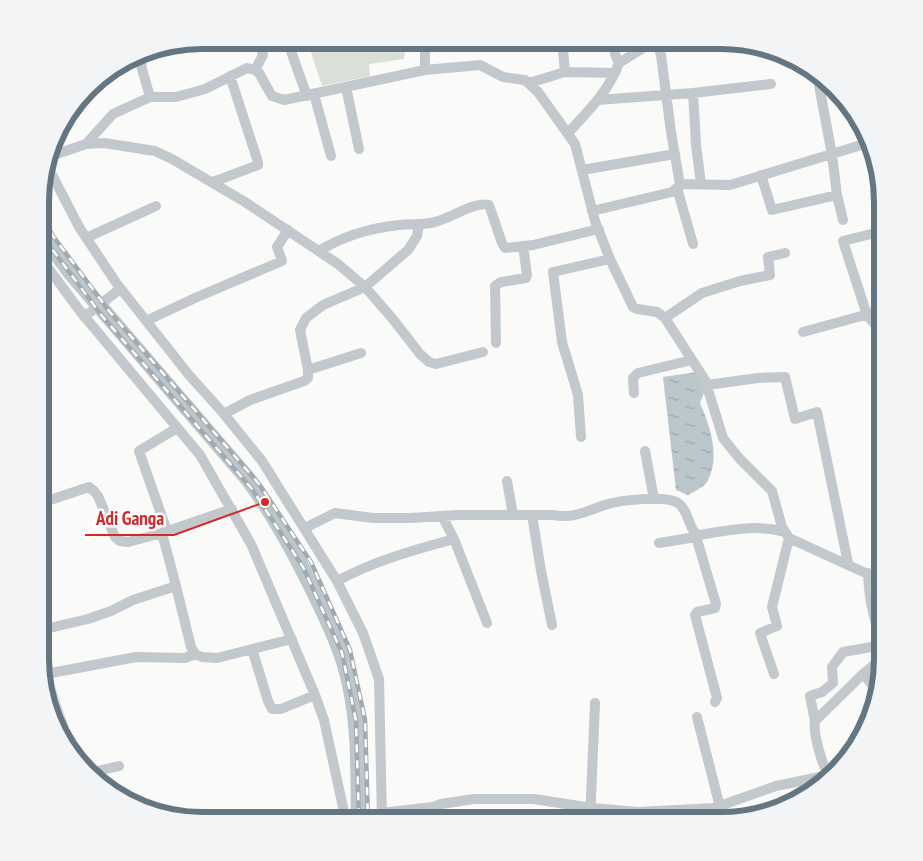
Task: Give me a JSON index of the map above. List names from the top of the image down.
{
  "places": ["Adi Ganga"]
}
